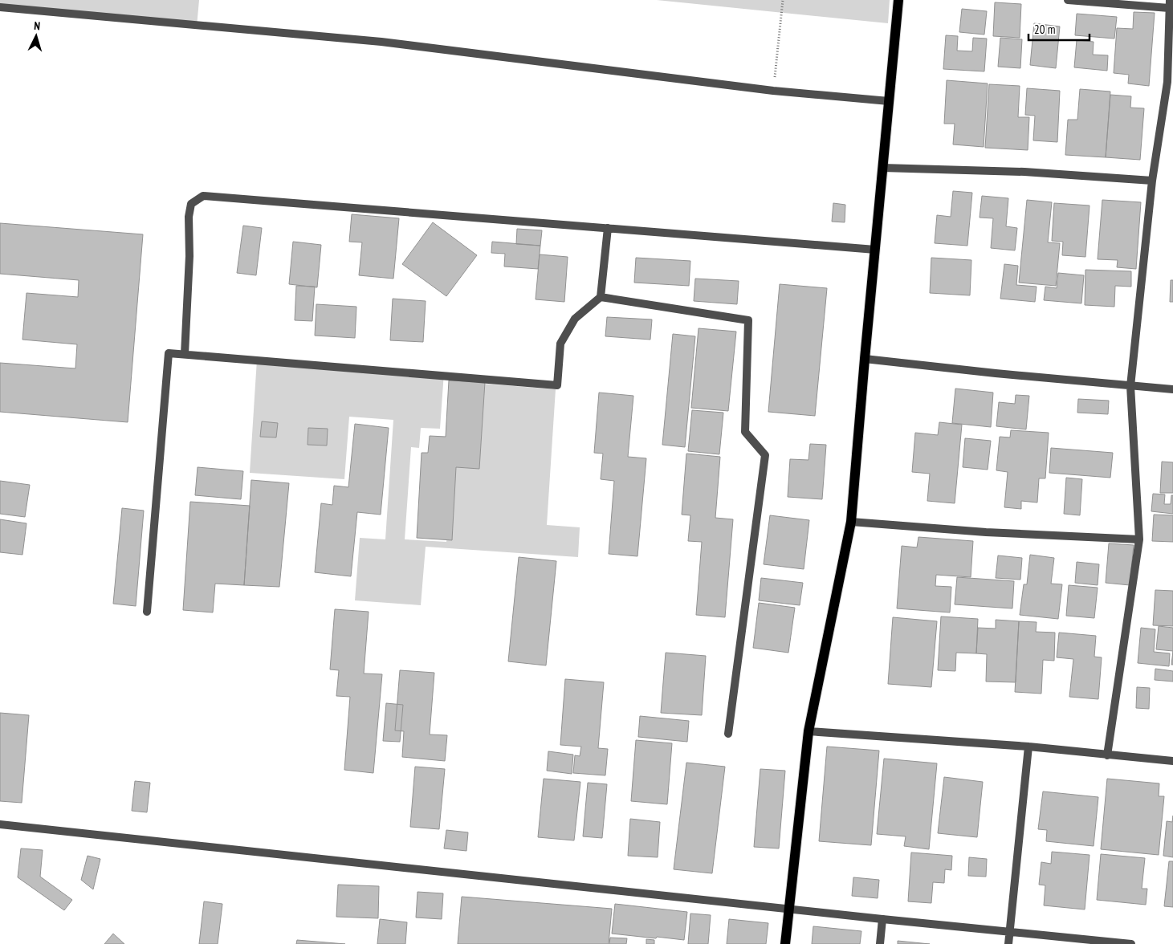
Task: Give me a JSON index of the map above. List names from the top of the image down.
{
  "scale_bar": "20 m",
  "north": "top"
}
